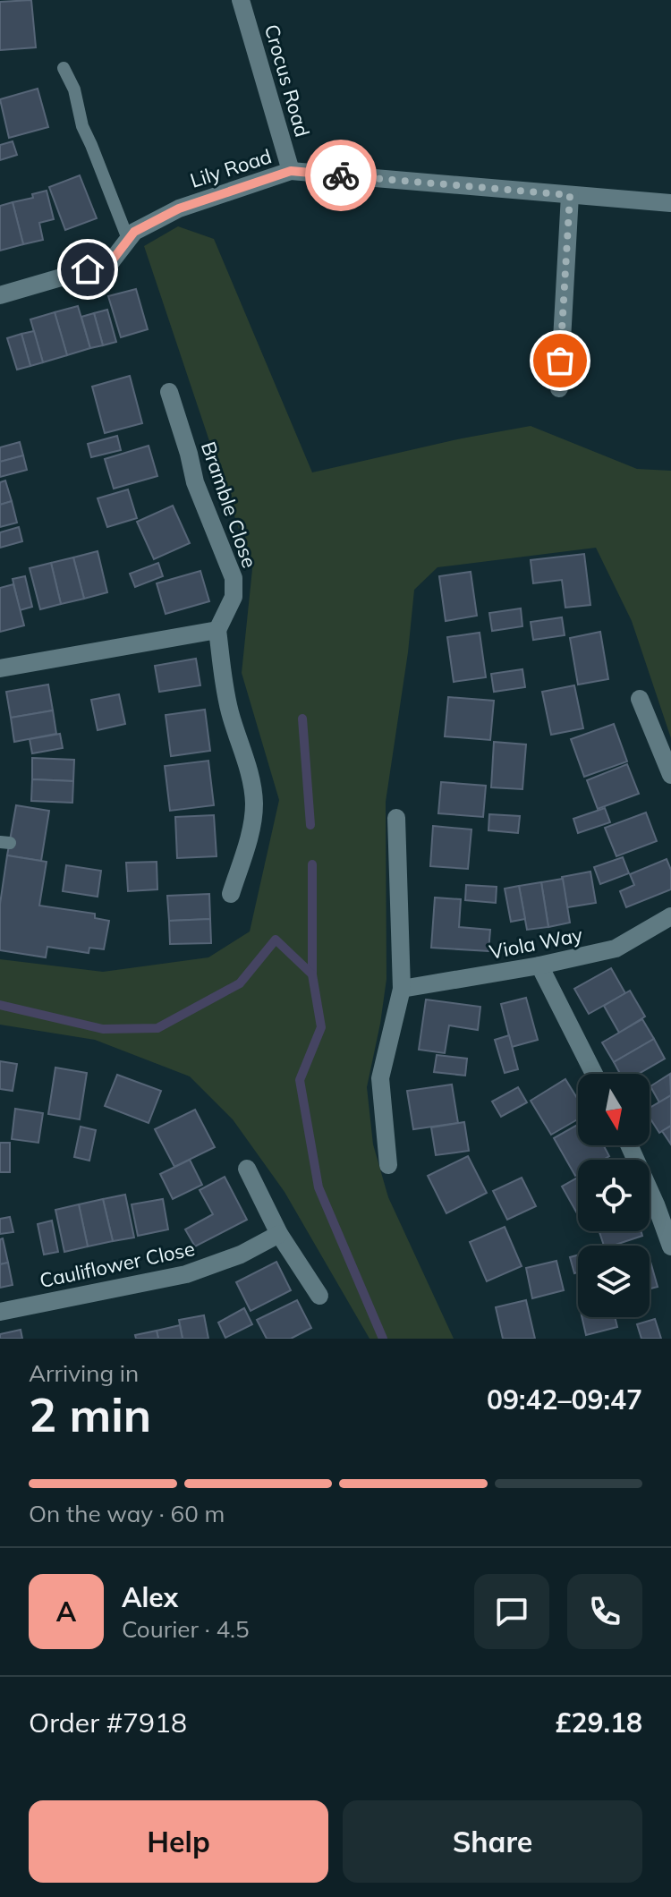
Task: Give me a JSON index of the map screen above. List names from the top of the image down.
{
  "streets": {
    "street": [
      "Crocus Road",
      "Lily Road",
      "Bramble Close",
      "Viola Way",
      "Cauliflower Close"
    ]
  },
  "crossings": [
    ["Crocus Road", "Lily Road"]
  ],
  "north": "bottom",
  "page": {
    "heading": ["2 min", "Arriving in", "09:42–09:47"],
    "panel": [
      "Alex",
      "Courier · 4.5",
      "Order #7918",
      "£29.18"
    ],
    "bar": "On the way · 60 m",
    "round": "A",
    "buttons": ["Help", "Share"]
  }
}
